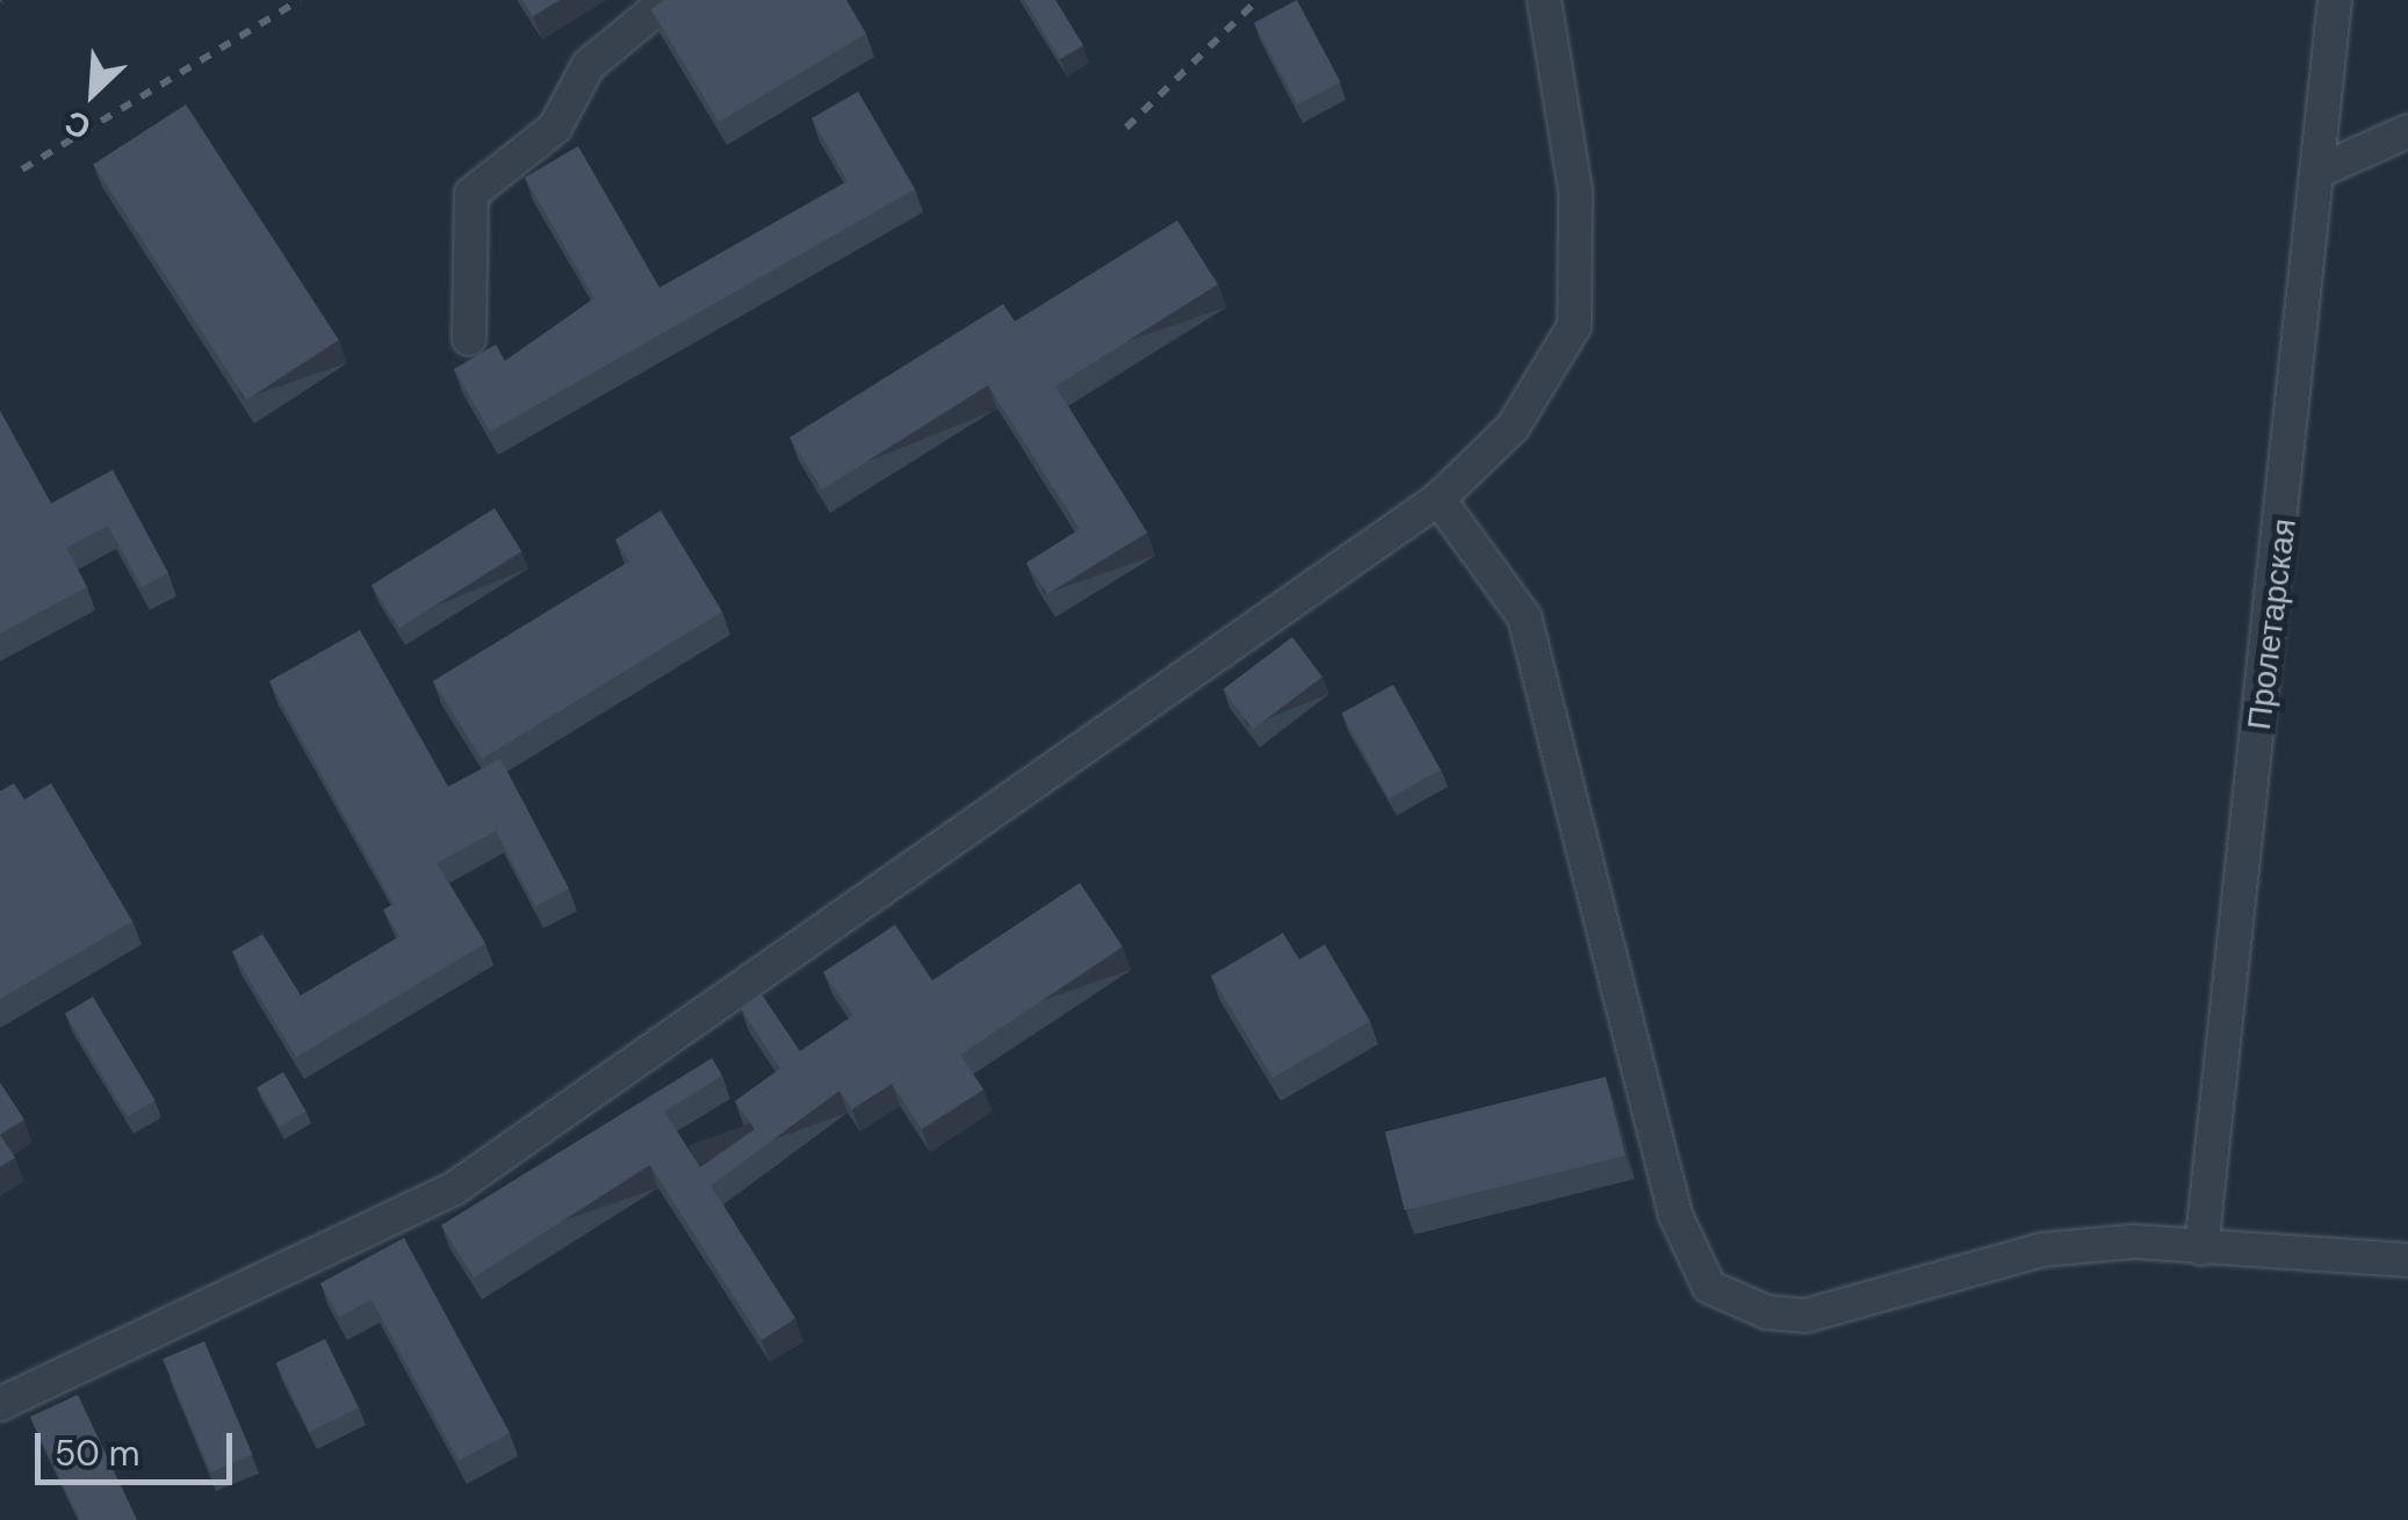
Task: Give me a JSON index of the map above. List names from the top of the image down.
{
  "streets": {
    "street": ["Пролетарская"]
  },
  "scale_bar": "50 m",
  "north": "bottom left"
}
